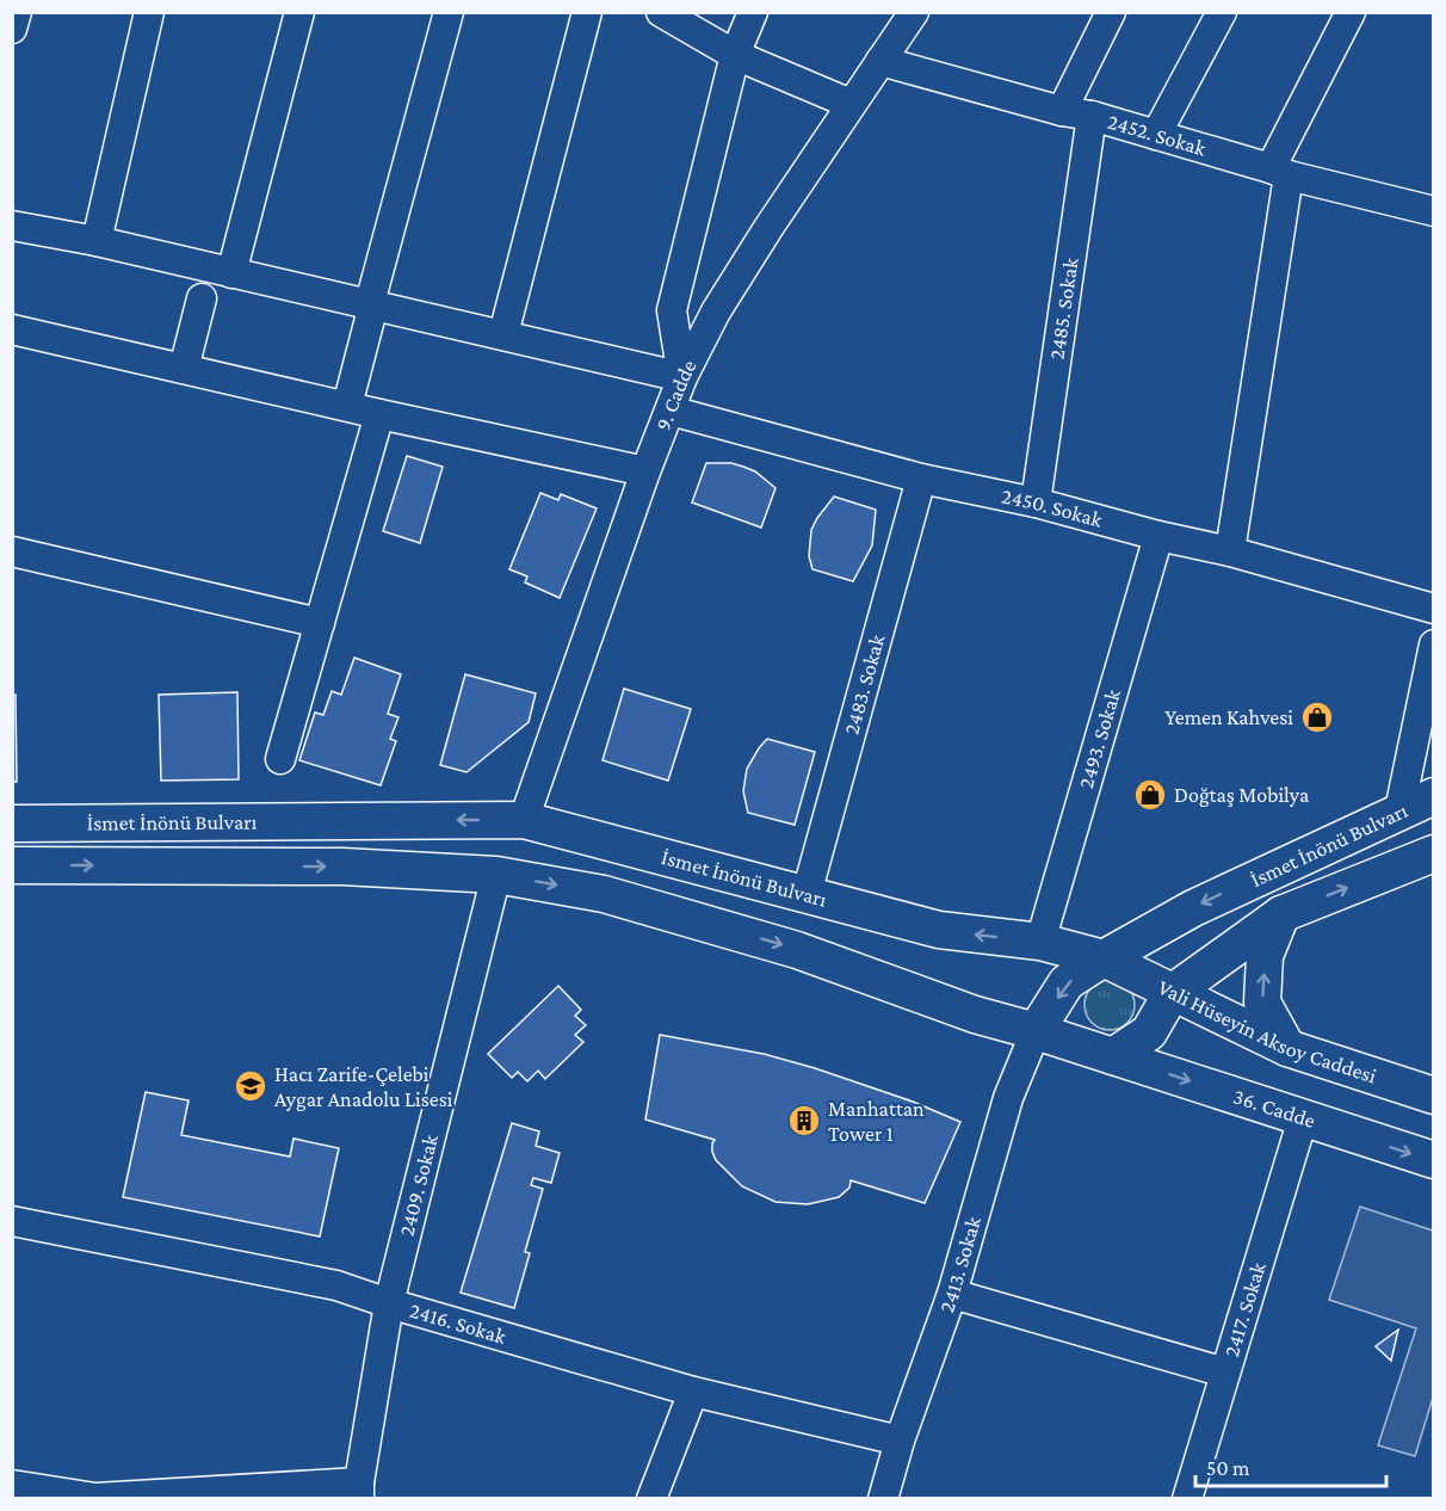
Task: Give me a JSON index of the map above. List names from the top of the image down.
{
  "streets": {
    "main road": ["İsmet İnönü Bulvarı", "Vali Hüseyin Aksoy Caddesi", "36. Cadde"],
    "street": [
      "2452. Sokak",
      "2485. Sokak",
      "9. Cadde",
      "2450. Sokak",
      "2483. Sokak",
      "2493. Sokak",
      "2409. Sokak",
      "2413. Sokak",
      "2417. Sokak",
      "2416. Sokak"
    ]
  },
  "crossings": [
    ["2452. Sokak", "2485. Sokak"],
    ["2452. Sokak", "9. Cadde"],
    ["2485. Sokak", "2450. Sokak"],
    ["9. Cadde", "2450. Sokak"],
    ["9. Cadde", "İsmet İnönü Bulvarı"],
    ["2450. Sokak", "2483. Sokak"],
    ["2450. Sokak", "2493. Sokak"],
    ["2483. Sokak", "İsmet İnönü Bulvarı"],
    ["2493. Sokak", "İsmet İnönü Bulvarı"],
    ["İsmet İnönü Bulvarı", "Vali Hüseyin Aksoy Caddesi"],
    ["İsmet İnönü Bulvarı", "36. Cadde"],
    ["İsmet İnönü Bulvarı", "2409. Sokak"],
    ["İsmet İnönü Bulvarı", "2413. Sokak"],
    ["36. Cadde", "2417. Sokak"],
    ["2409. Sokak", "2416. Sokak"],
    ["2413. Sokak", "2416. Sokak"]
  ],
  "one_way": ["36. Cadde"],
  "places": {
    "shop": ["Yemen Kahvesi", "Doğtaş Mobilya"],
    "school or university": ["Hacı Zarife-Çelebi Aygar Anadolu Lisesi"],
    "building": ["Manhattan Tower 1"]
  },
  "scale_bar": "50 m"
}
